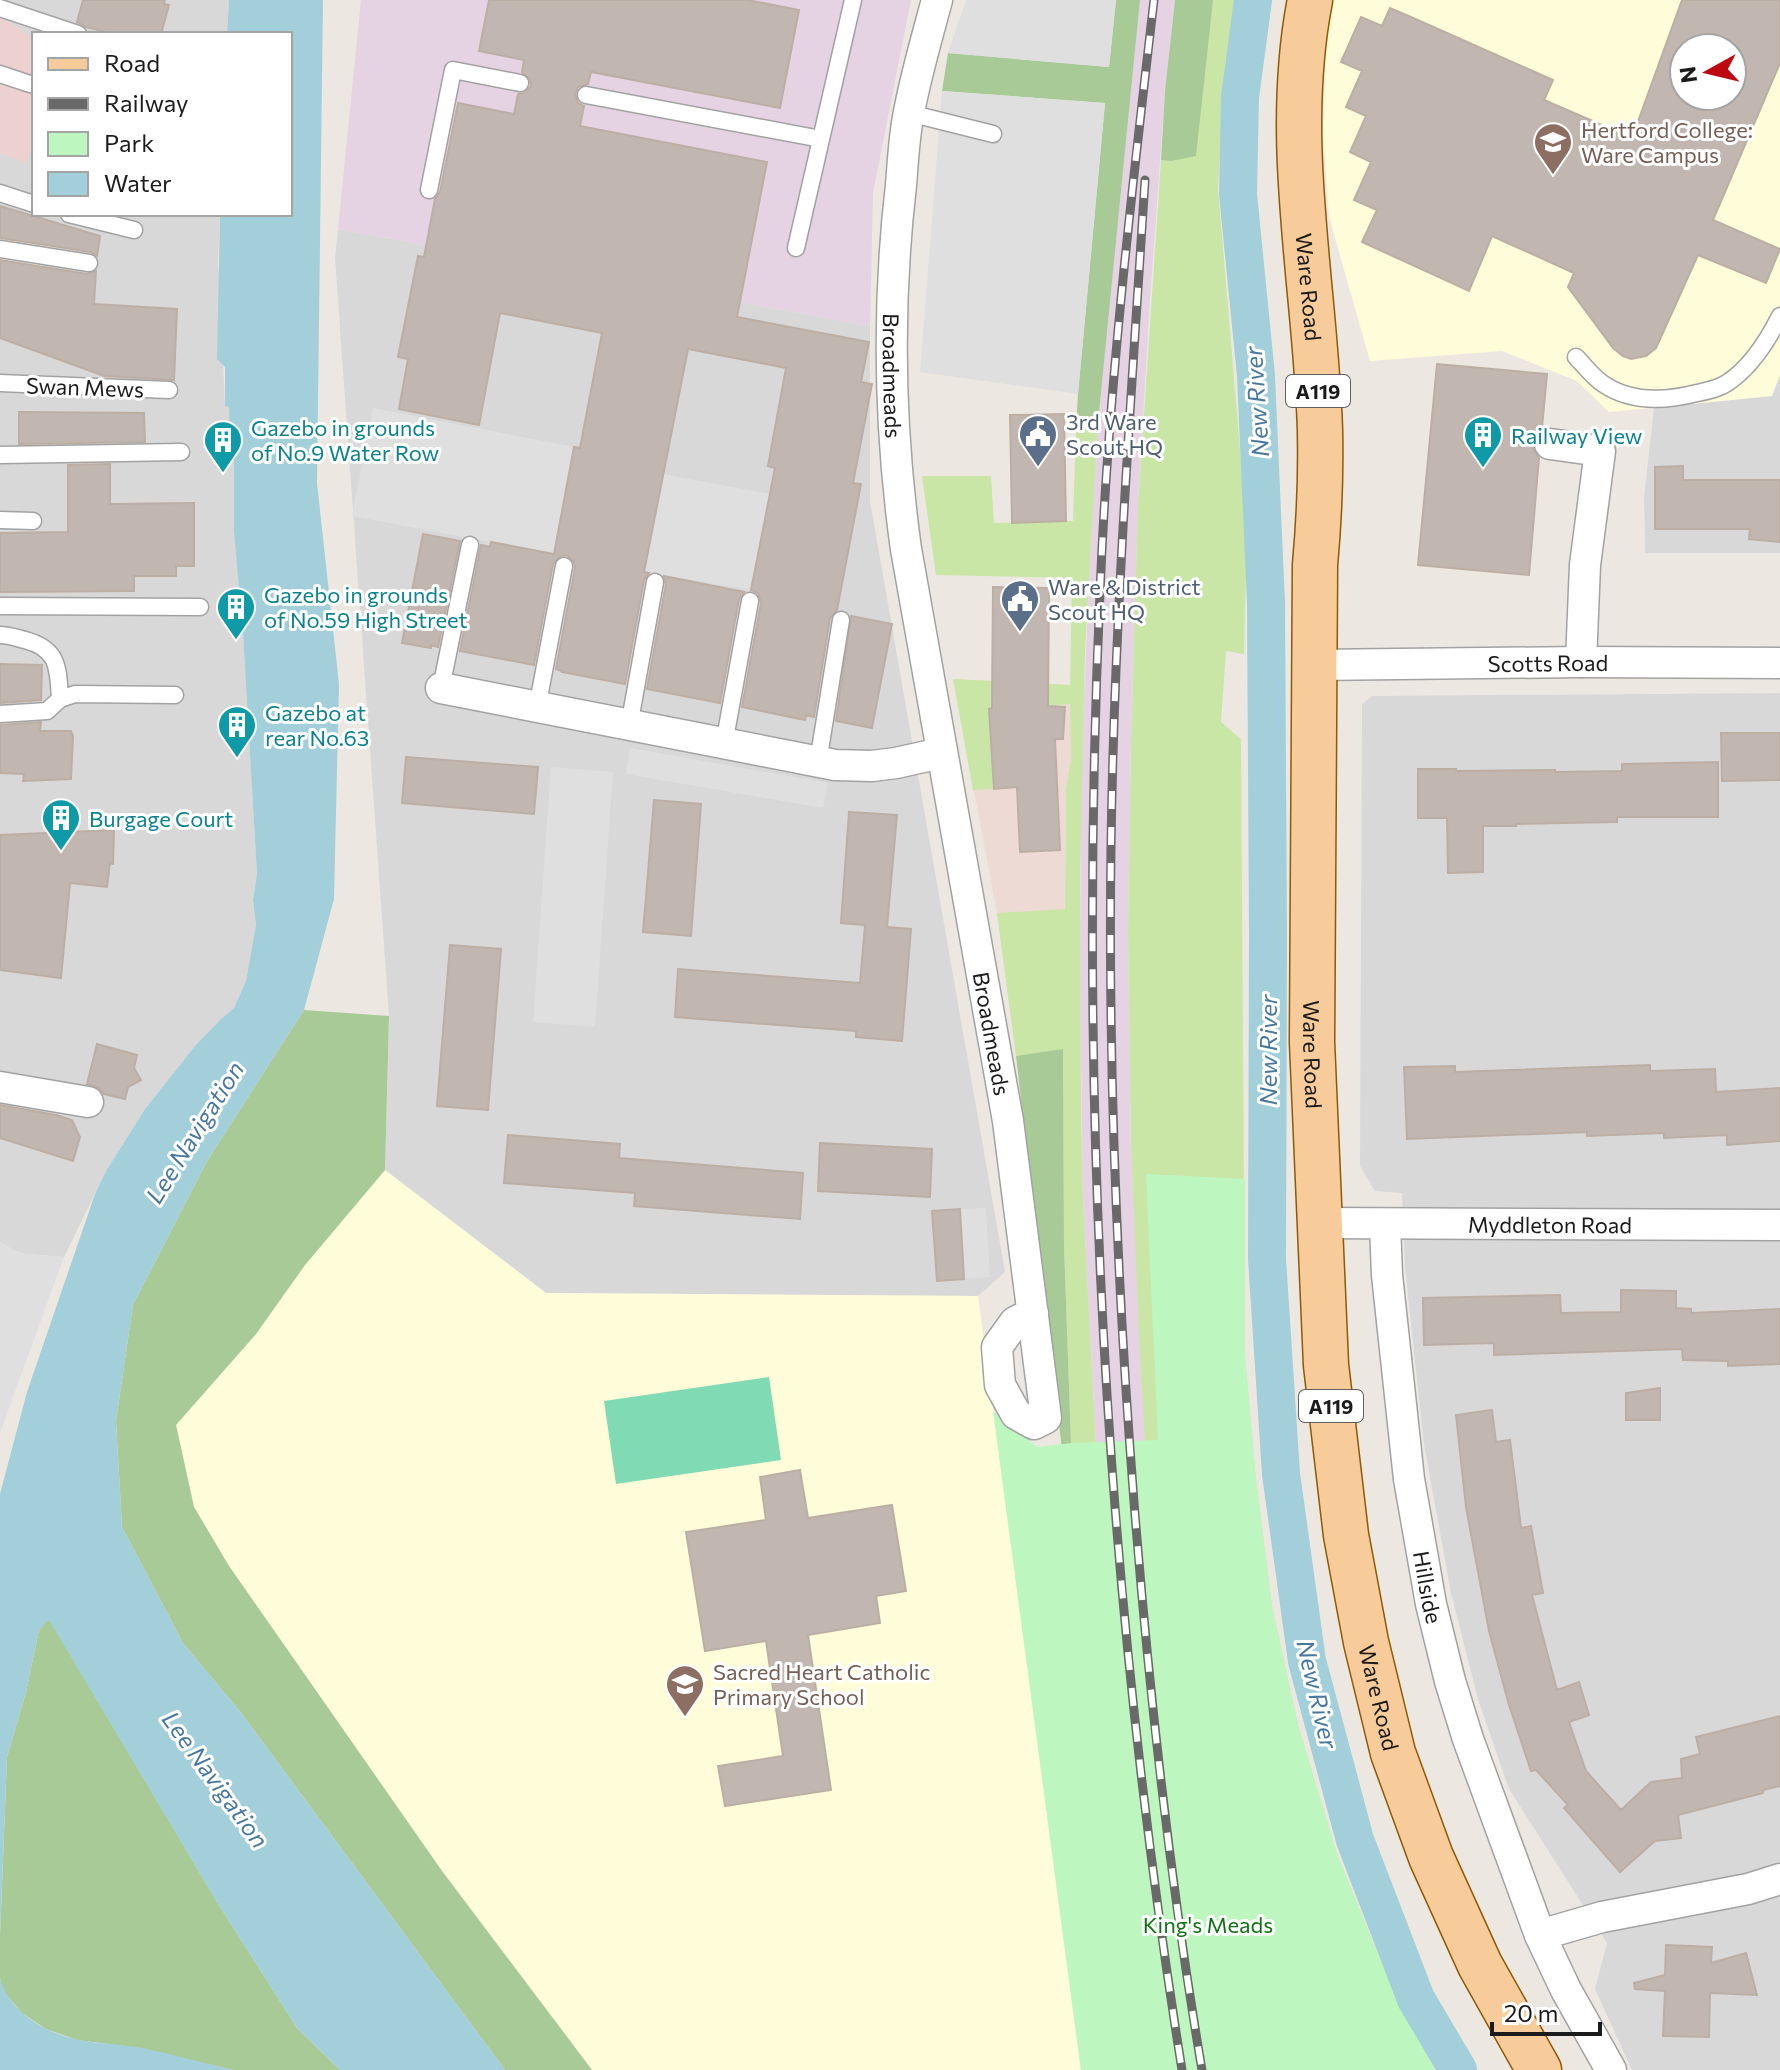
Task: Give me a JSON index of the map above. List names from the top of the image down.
{
  "streets": {
    "main road": ["Ware Road", "A119"],
    "street": [
      "Broadmeads",
      "Scotts Road",
      "Myddleton Road",
      "Hillside"
    ],
    "lane": ["Swan Mews"]
  },
  "crossings": [
    ["Ware Road", "Scotts Road"],
    ["Ware Road", "Myddleton Road"],
    ["Myddleton Road", "Hillside"]
  ],
  "water": ["New River", "Lee Navigation"],
  "parks": ["King's Meads"],
  "places": {
    "school or university": ["Hertford College: Ware Campus", "Sacred Heart Catholic Primary School"],
    "public building": ["3rd Ware Scout HQ", "Ware & District Scout HQ"],
    "building": [
      "Railway View",
      "Gazebo in grounds of No.9 Water Row",
      "Gazebo in grounds of No.59 High Street",
      "Gazebo at rear No.63",
      "Burgage Court"
    ]
  },
  "legend": [
    "Road",
    "Railway",
    "Park",
    "Water"
  ],
  "scale_bar": "20 m",
  "north": "left"
}
